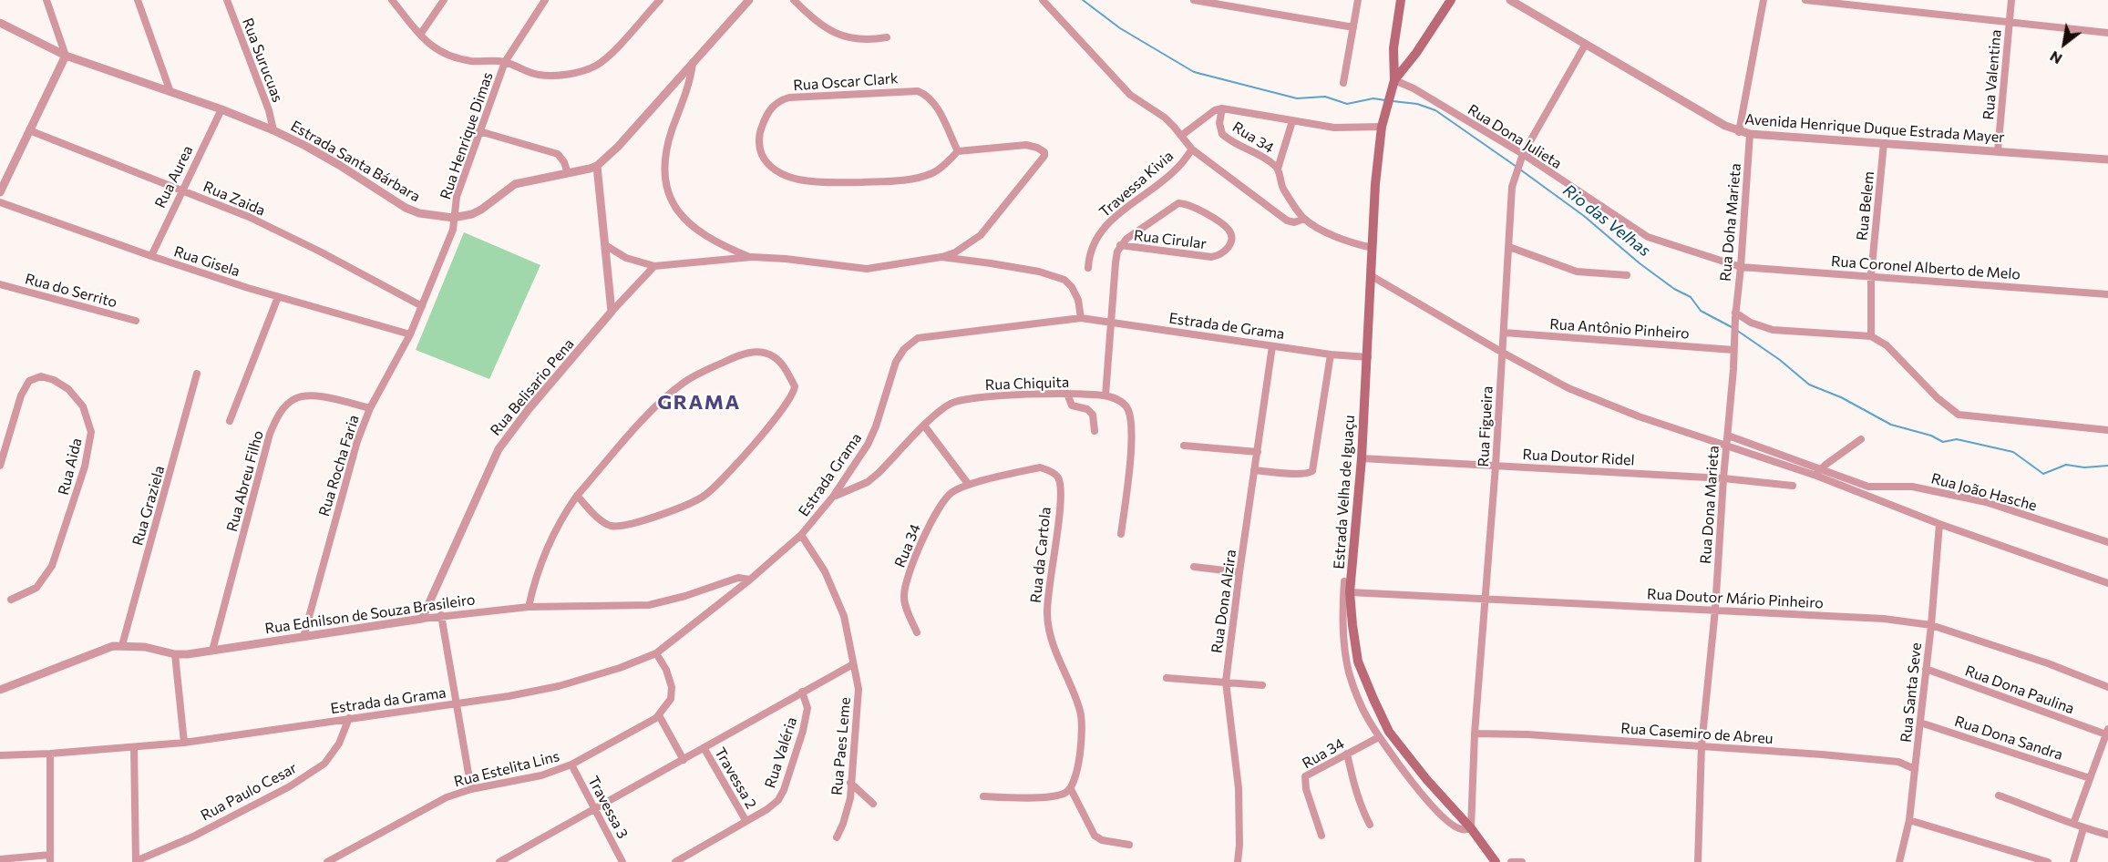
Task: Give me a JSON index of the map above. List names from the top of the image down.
{
  "streets": {
    "main road": ["Estrada Velha de Iguaçu"],
    "street": [
      "Rua Surucuas",
      "Rua Valentina",
      "Rua Oscar Clark",
      "Avenida Henrique Duque Estrada Mayer",
      "Rua Henrique Dimas",
      "Rua Dona Julieta",
      "Rua 34",
      "Estrada Santa Bárbara",
      "Rua Aurea",
      "Travessa Kivia",
      "Rua Zaida",
      "Rua Belem",
      "Rua Doha Marieta",
      "Rua Cirular",
      "Rua Gisela",
      "Rua Coronel Alberto de Melo",
      "Rua do Serrito",
      "Estrada de Grama",
      "Rua Antônio Pinheiro",
      "Rua Chiquita",
      "Rua Belisario Pena",
      "Rua Figueira",
      "Rua Doutor Ridel",
      "Rua Rocha Faria",
      "Rua Aida",
      "Estrada Grama",
      "Rua Abreu Filho",
      "Rua João Hasche",
      "Rua Dona Marieta",
      "Rua Graziela",
      "Rua da Cartola",
      "Rua Doutor Mário Pinheiro",
      "Rua Dona Alzira",
      "Rua Ednilson de Souza Brasileiro",
      "Rua Dona Paulina",
      "Rua Santa Seve",
      "Estrada da Grama",
      "Rua Casemiro de Abreu",
      "Rua Dona Sandra",
      "Rua Paes Leme",
      "Rua Valéria",
      "Rua Estelita Lins",
      "Travessa 2",
      "Rua Paulo Cesar",
      "Travessa 3"
    ]
  },
  "crossings": [
    ["Rua Surucuas", "Estrada Santa Bárbara"],
    ["Rua Valentina", "Avenida Henrique Duque Estrada Mayer"],
    ["Avenida Henrique Duque Estrada Mayer", "Rua Belem"],
    ["Avenida Henrique Duque Estrada Mayer", "Rua Doha Marieta"],
    ["Avenida Henrique Duque Estrada Mayer", "Rua Figueira"],
    ["Rua Henrique Dimas", "Estrada Santa Bárbara"],
    ["Rua Henrique Dimas", "Rua Rocha Faria"],
    ["Rua Dona Julieta", "Rua Doha Marieta"],
    ["Rua Dona Julieta", "Rua Coronel Alberto de Melo"],
    ["Rua Dona Julieta", "Rua Figueira"],
    ["Rua Dona Julieta", "Estrada Velha de Iguaçu"],
    ["Rua 34", "Rua da Cartola"],
    ["Estrada Santa Bárbara", "Rua Aurea"],
    ["Estrada Santa Bárbara", "Rua Rocha Faria"],
    ["Rua Aurea", "Rua Zaida"],
    ["Rua Aurea", "Rua Gisela"],
    ["Rua Zaida", "Rua Rocha Faria"],
    ["Rua Belem", "Rua Coronel Alberto de Melo"],
    ["Rua Doha Marieta", "Rua Coronel Alberto de Melo"],
    ["Rua Doha Marieta", "Rua Dona Marieta"],
    ["Rua Cirular", "Estrada de Grama"],
    ["Rua Cirular", "Rua Chiquita"],
    ["Rua Gisela", "Rua Rocha Faria"],
    ["Estrada de Grama", "Estrada Grama"],
    ["Estrada de Grama", "Estrada Velha de Iguaçu"],
    ["Estrada de Grama", "Rua Dona Alzira"],
    ["Rua Antônio Pinheiro", "Rua Figueira"],
    ["Rua Antônio Pinheiro", "Rua Dona Marieta"],
    ["Rua Chiquita", "Estrada Grama"],
    ["Rua Belisario Pena", "Rua Ednilson de Souza Brasileiro"],
    ["Rua Figueira", "Rua Doutor Ridel"],
    ["Rua Figueira", "Estrada Velha de Iguaçu"],
    ["Rua Figueira", "Rua Doutor Mário Pinheiro"],
    ["Rua Figueira", "Rua Casemiro de Abreu"],
    ["Rua Doutor Ridel", "Estrada Velha de Iguaçu"],
    ["Rua Doutor Ridel", "Rua Dona Marieta"],
    ["Rua Rocha Faria", "Rua Abreu Filho"],
    ["Rua Rocha Faria", "Rua Ednilson de Souza Brasileiro"],
    ["Estrada Grama", "Rua Ednilson de Souza Brasileiro"],
    ["Estrada Grama", "Estrada da Grama"],
    ["Estrada Grama", "Rua Paes Leme"],
    ["Rua Abreu Filho", "Rua Ednilson de Souza Brasileiro"],
    ["Estrada Velha de Iguaçu", "Rua Doutor Mário Pinheiro"],
    ["Rua João Hasche", "Rua Dona Marieta"],
    ["Rua Dona Marieta", "Rua Doutor Mário Pinheiro"],
    ["Rua Dona Marieta", "Rua Casemiro de Abreu"],
    ["Rua Graziela", "Rua Ednilson de Souza Brasileiro"],
    ["Rua Doutor Mário Pinheiro", "Rua Santa Seve"],
    ["Rua Ednilson de Souza Brasileiro", "Estrada da Grama"],
    ["Rua Dona Paulina", "Rua Santa Seve"],
    ["Rua Santa Seve", "Rua Casemiro de Abreu"],
    ["Rua Santa Seve", "Rua Dona Sandra"],
    ["Estrada da Grama", "Rua Paulo Cesar"],
    ["Rua Valéria", "Travessa 2"],
    ["Rua Estelita Lins", "Travessa 3"]
  ],
  "districts": ["GRAMA"],
  "water": ["Rio das Velhas"],
  "north": "bottom left"
}
